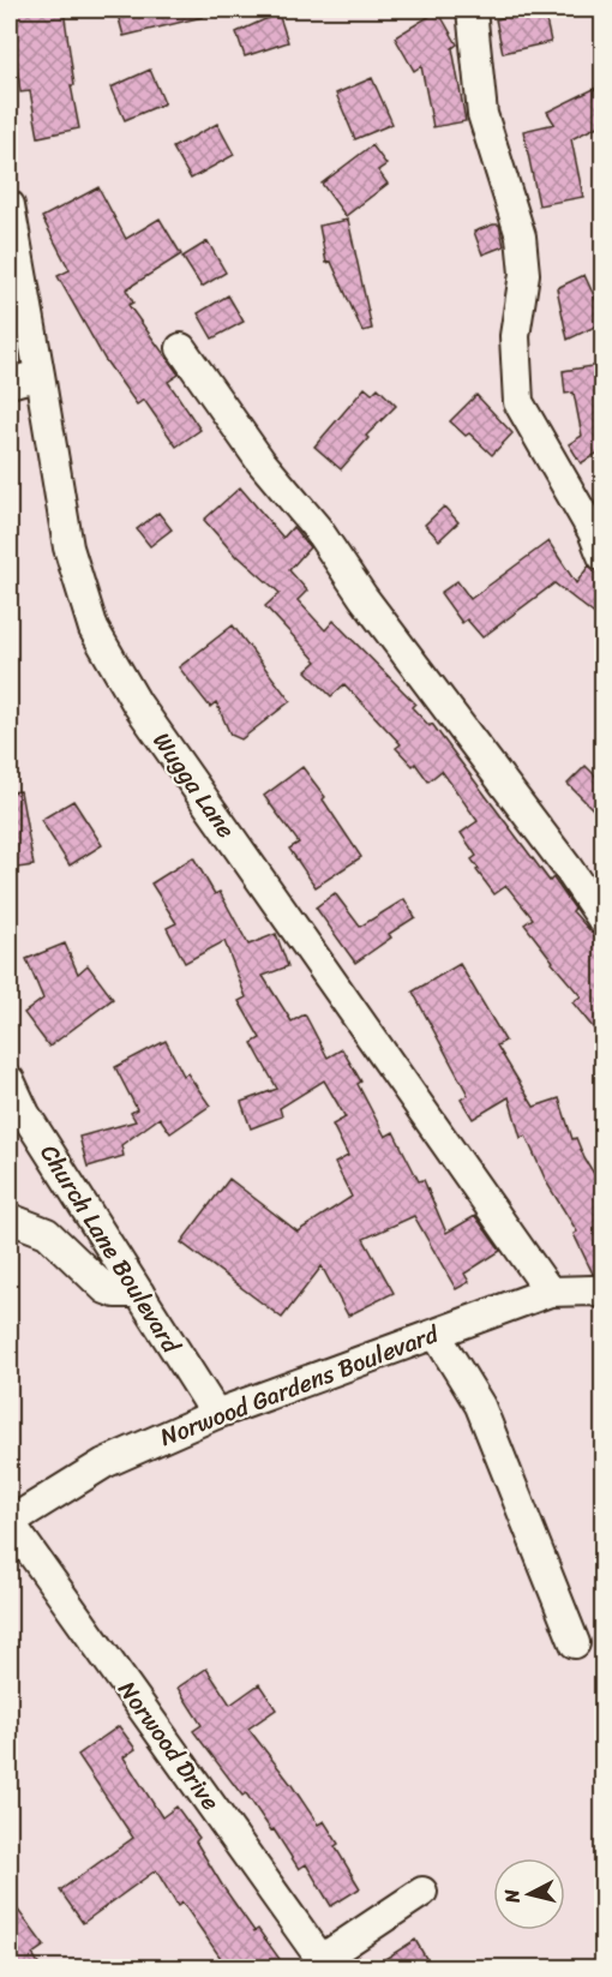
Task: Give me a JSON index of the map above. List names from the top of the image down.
{
  "streets": {
    "street": [
      "Wugga Lane",
      "Church Lane Boulevard",
      "Norwood Gardens Boulevard",
      "Norwood Drive"
    ]
  },
  "crossings": [
    ["Wugga Lane", "Norwood Gardens Boulevard"],
    ["Church Lane Boulevard", "Norwood Gardens Boulevard"],
    ["Norwood Gardens Boulevard", "Norwood Drive"]
  ],
  "north": "left"
}
